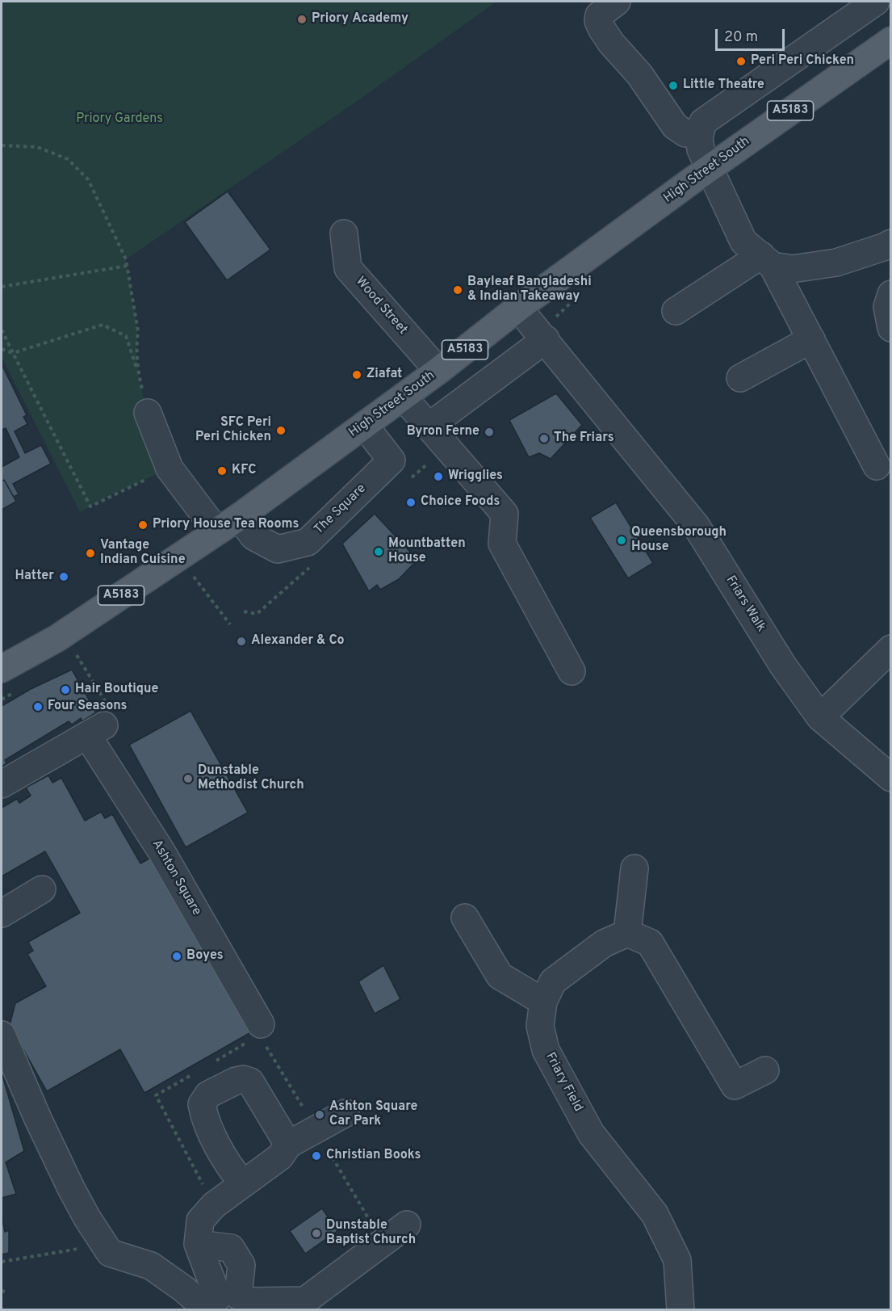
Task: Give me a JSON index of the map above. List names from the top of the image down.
{
  "streets": {
    "main road": ["A5183", "High Street South"],
    "street": [
      "Wood Street",
      "The Square",
      "Friars Walk",
      "Ashton Square",
      "Friary Field"
    ]
  },
  "crossings": [
    ["High Street South", "Wood Street"],
    ["High Street South", "The Square"],
    ["High Street South", "Friars Walk"]
  ],
  "parks": ["Priory Gardens"],
  "places": [
    "Priory Academy",
    "Peri Peri Chicken",
    "Little Theatre",
    "Bayleaf Bangladeshi & Indian Takeaway",
    "Ziafat",
    "SFC Peri Peri Chicken",
    "Byron Ferne",
    "The Friars",
    "KFC",
    "Wrigglies",
    "Choice Foods",
    "Priory House Tea Rooms",
    "Queensborough House",
    "Mountbatten House",
    "Vantage Indian Cuisine",
    "Hatter",
    "Alexander & Co",
    "Hair Boutique",
    "Four Seasons",
    "Dunstable Methodist Church",
    "Boyes",
    "Ashton Square Car Park",
    "Christian Books",
    "Dunstable Baptist Church"
  ],
  "scale_bar": "20 m"
}
